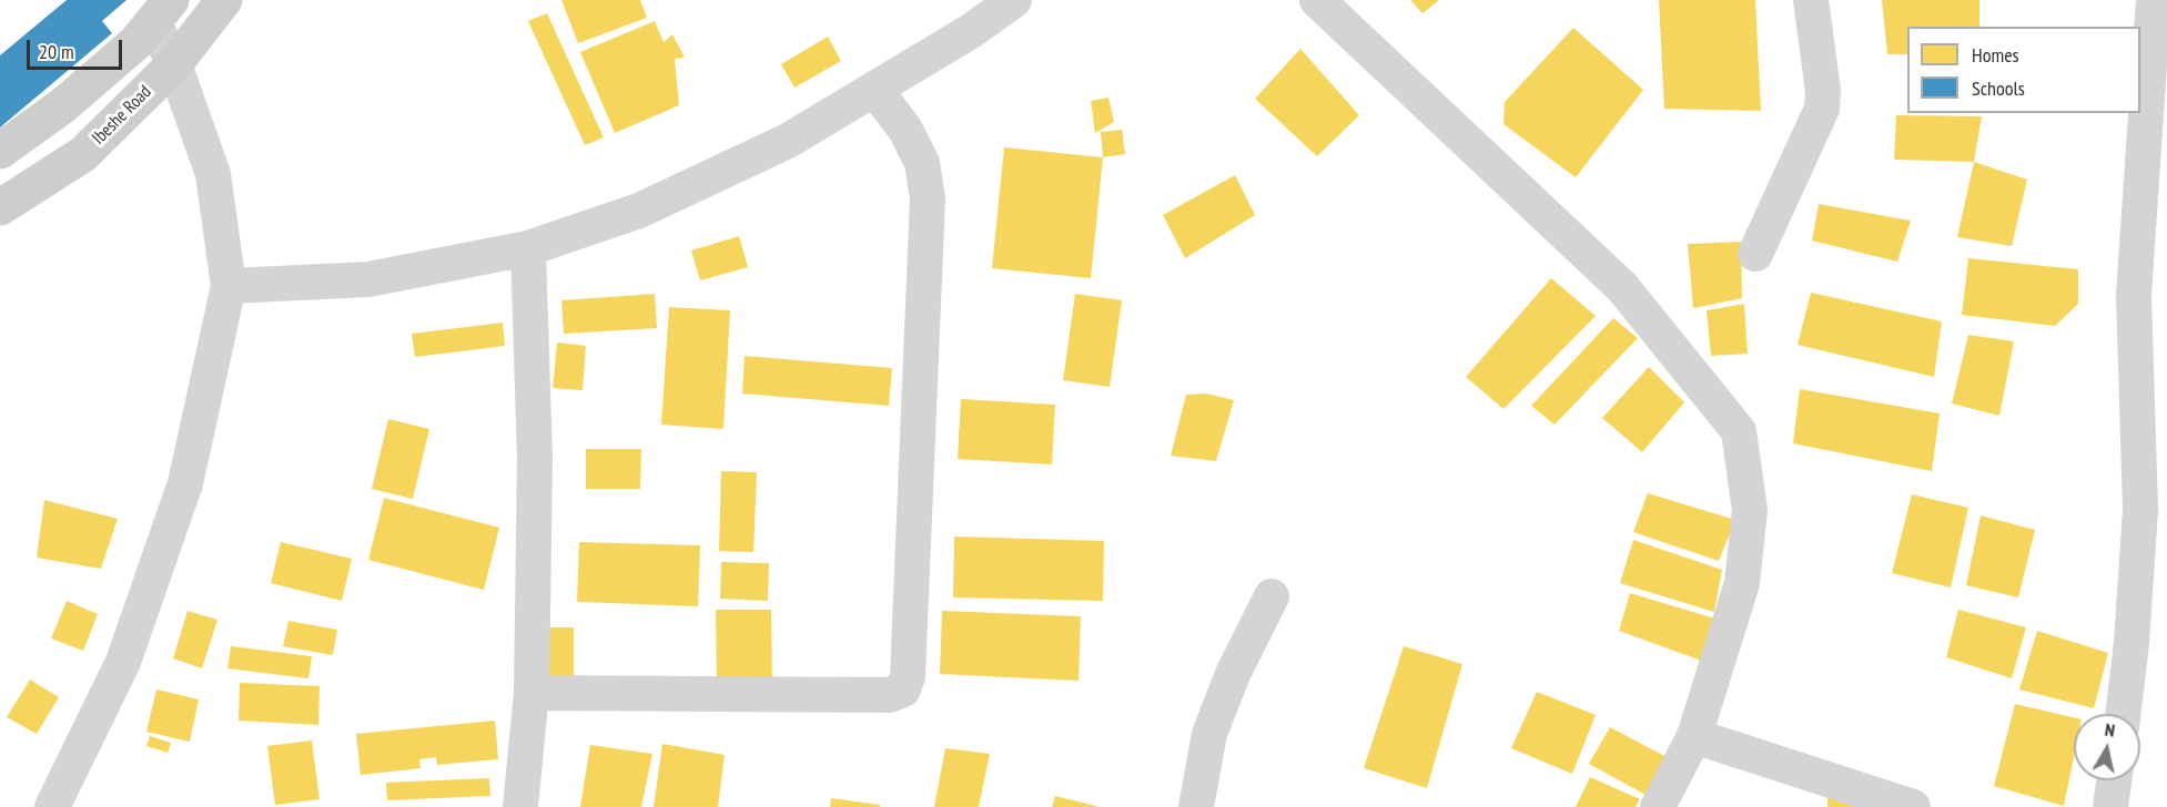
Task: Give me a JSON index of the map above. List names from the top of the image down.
{
  "streets": {
    "main road": ["Ibeshe Road"]
  },
  "legend": ["Homes", "Schools"],
  "scale_bar": "20 m",
  "north": "top"
}
